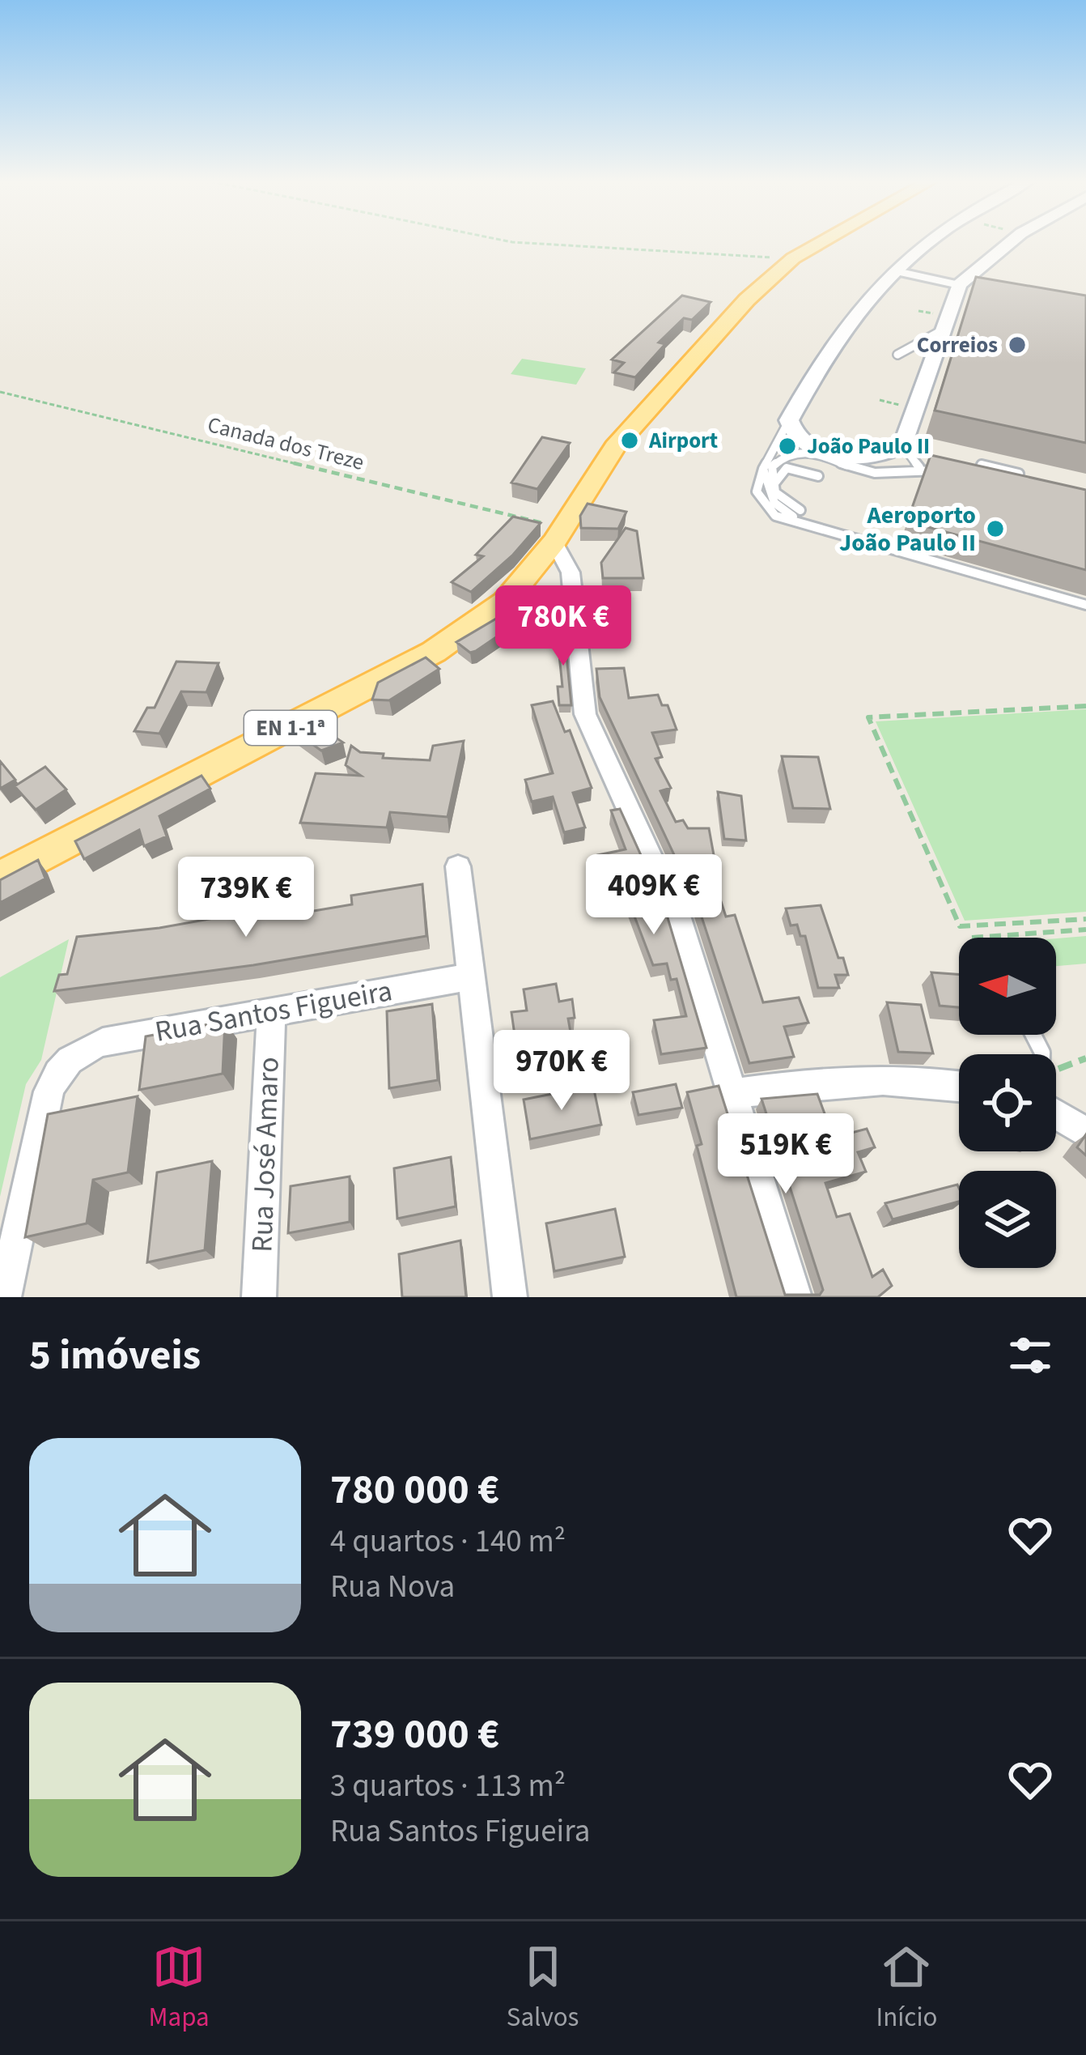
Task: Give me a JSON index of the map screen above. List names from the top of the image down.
{
  "streets": {
    "main road": ["EN 1-1ª"],
    "street": ["Rua Santos Figueira", "Rua José Amaro"],
    "path": ["Canada dos Treze"]
  },
  "crossings": [
    ["Canada dos Treze", "EN 1-1ª"],
    ["Rua Santos Figueira", "Rua José Amaro"]
  ],
  "places": [
    "Correios",
    "Airport",
    "João Paulo II",
    "Aeroporto João Paulo II"
  ],
  "north": "left",
  "page": {
    "price": [
      "780K €",
      "409K €",
      "739K €",
      "970K €",
      "519K €"
    ],
    "heading": "5 imóveis",
    "list": [
      {
        "name": "780 000 €",
        "note": "4 quartos · 140 m² · Rua Nova"
      },
      {
        "name": "739 000 €",
        "note": "3 quartos · 113 m² · Rua Santos Figueira"
      }
    ],
    "tabs": ["Mapa", "Salvos", "Início"]
  }
}
